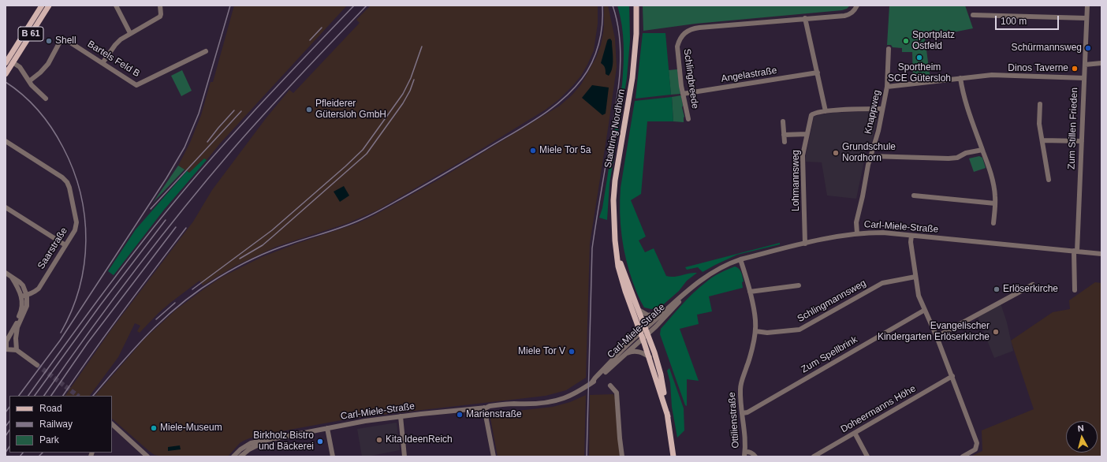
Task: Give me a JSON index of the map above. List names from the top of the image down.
{
  "streets": {
    "main road": ["B 61", "Stadtring Nordhorn"],
    "street": [
      "Bartels Feld B",
      "Angelastraße",
      "Schlingbreede",
      "Knappweg",
      "Zum Stillen Frieden",
      "Lohmannsweg",
      "Carl-Miele-Straße",
      "Saarstraße",
      "Schlingmannsweg",
      "Zum Spellbrink",
      "Doheermanns Höhe",
      "Ottilienstraße"
    ]
  },
  "crossings": [
    ["Angelastraße", "Schlingbreede"],
    ["Knappweg", "Lohmannsweg"],
    ["Knappweg", "Carl-Miele-Straße"],
    ["Stadtring Nordhorn", "Carl-Miele-Straße"],
    ["Zum Stillen Frieden", "Carl-Miele-Straße"],
    ["Lohmannsweg", "Carl-Miele-Straße"],
    ["Carl-Miele-Straße", "Ottilienstraße"],
    ["Schlingmannsweg", "Ottilienstraße"],
    ["Zum Spellbrink", "Ottilienstraße"]
  ],
  "places": [
    "Shell",
    "Sportplatz Ostfeld",
    "Schürmannsweg",
    "Sportheim SCE Gütersloh",
    "Dinos Taverne",
    "Pfleiderer Gütersloh GmbH",
    "Miele Tor 5a",
    "Grundschule Nordhorn",
    "Erlöserkirche",
    "Evangelischer Kindergarten Erlöserkirche",
    "Miele Tor V",
    "Marienstraße",
    "Miele-Museum",
    "Kita IdeenReich",
    "Birkholz Bistro und Bäckerei"
  ],
  "legend": ["Road", "Railway", "Park"],
  "scale_bar": "100 m",
  "north": "top"
}
